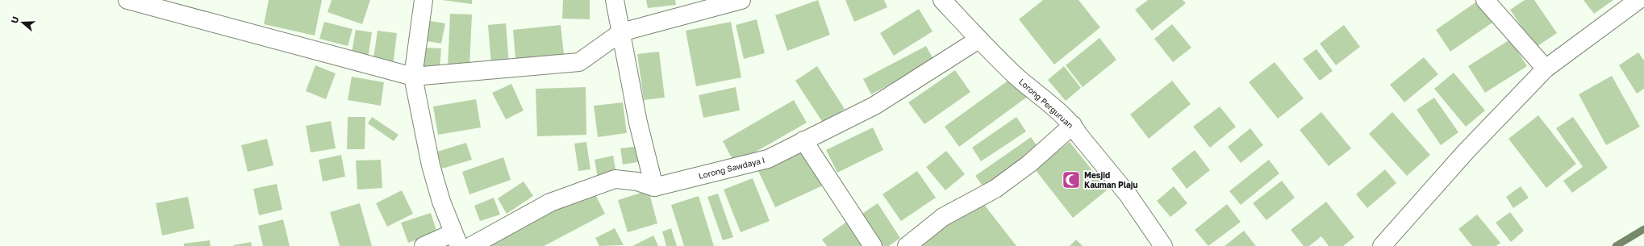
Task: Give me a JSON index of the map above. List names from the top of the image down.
{
  "streets": {
    "street": ["Lorong Perguruan", "Lorong Sawdaya I"]
  },
  "crossings": [
    ["Lorong Perguruan", "Lorong Sawdaya I"]
  ],
  "places": {
    "mosque": ["Mesjid Kauman Plaju"]
  },
  "north": "left"
}
